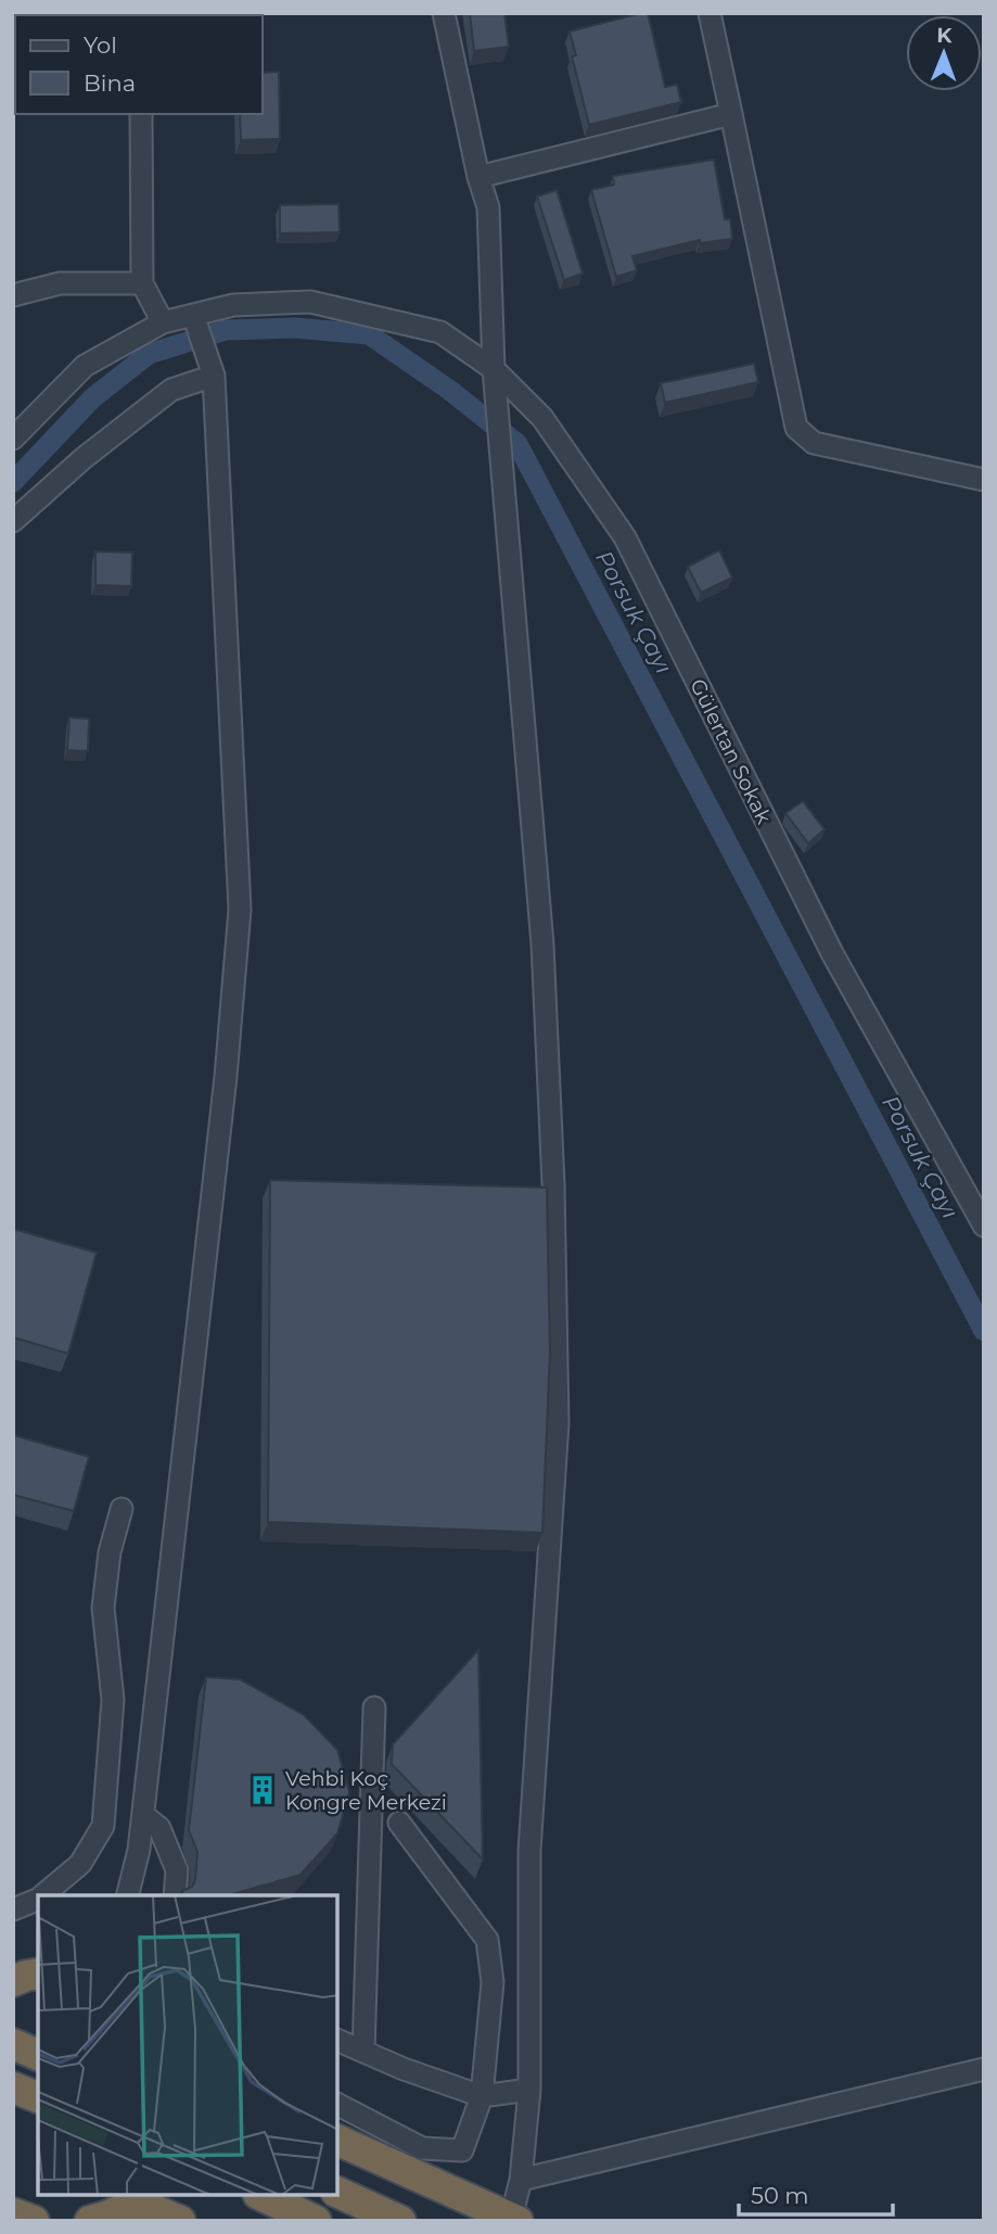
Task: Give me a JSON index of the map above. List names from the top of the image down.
{
  "streets": {
    "street": ["Gülertan Sokak"]
  },
  "water": ["Porsuk Çayı"],
  "places": {
    "building": ["Vehbi Koç Kongre Merkezi"]
  },
  "legend": ["Yol", "Bina"],
  "scale_bar": "50 m",
  "north": "top"
}
